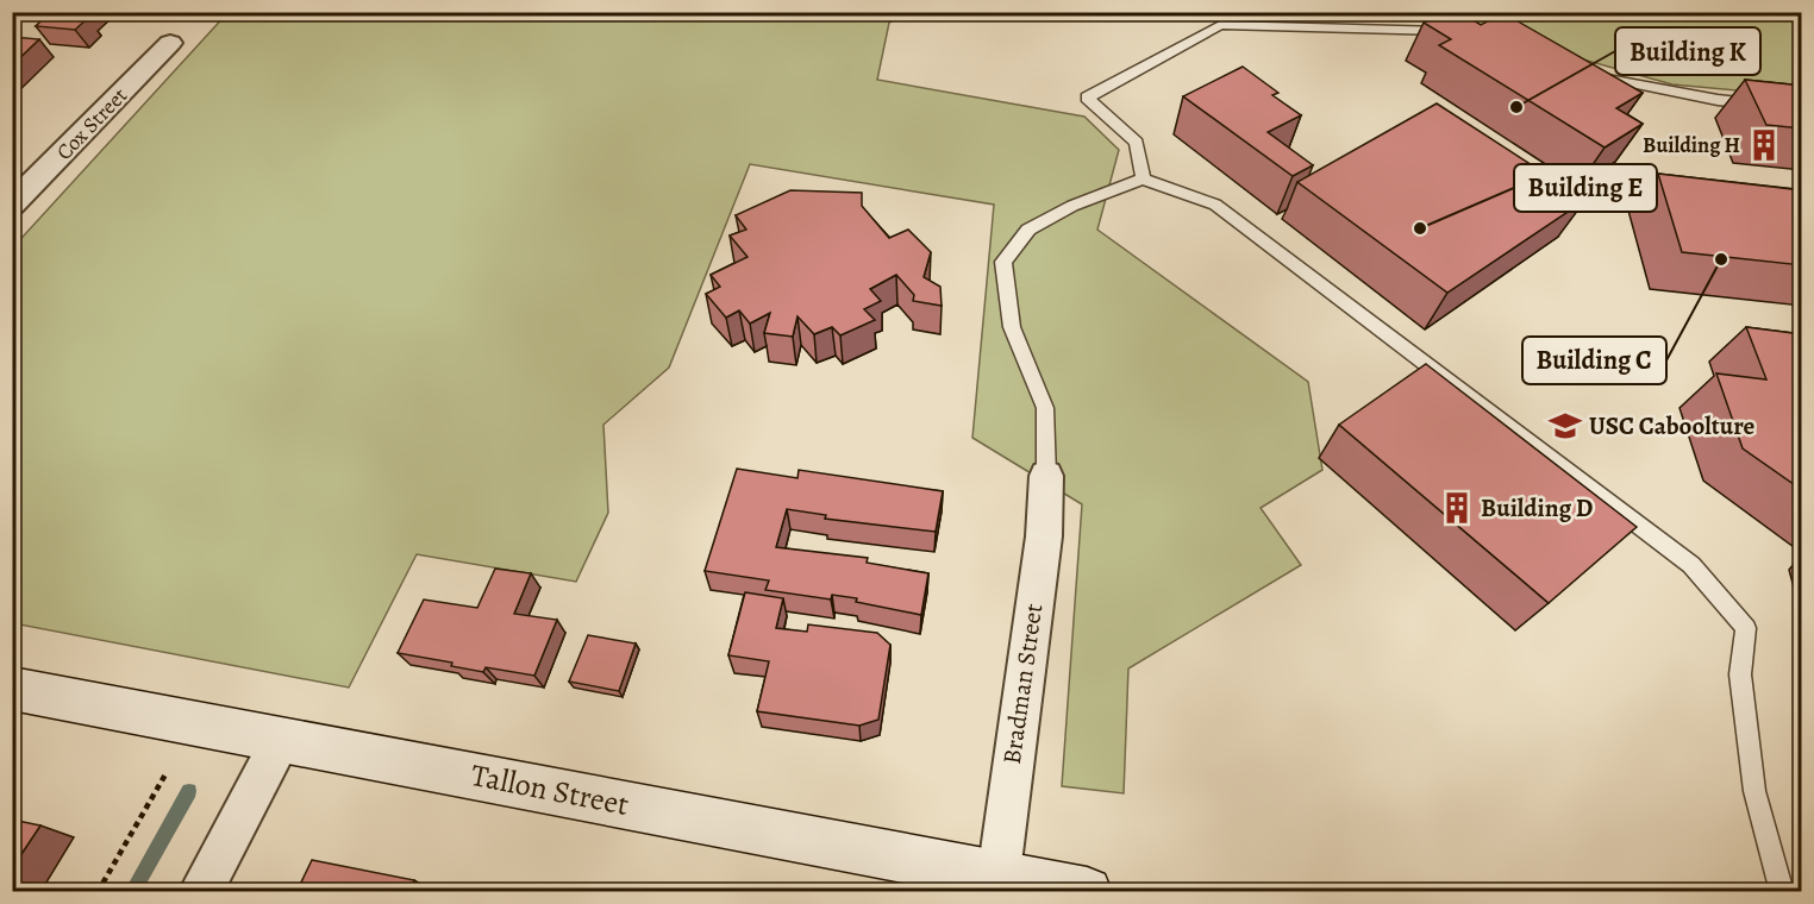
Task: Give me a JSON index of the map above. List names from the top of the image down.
{
  "streets": {
    "street": ["Cox Street", "Bradman Street", "Tallon Street"]
  },
  "crossings": [
    ["Bradman Street", "Tallon Street"]
  ],
  "places": {
    "other": ["Building K", "Building E", "Building C"],
    "building": ["Building H", "Building D"],
    "school or university": ["USC Caboolture"]
  }
}
